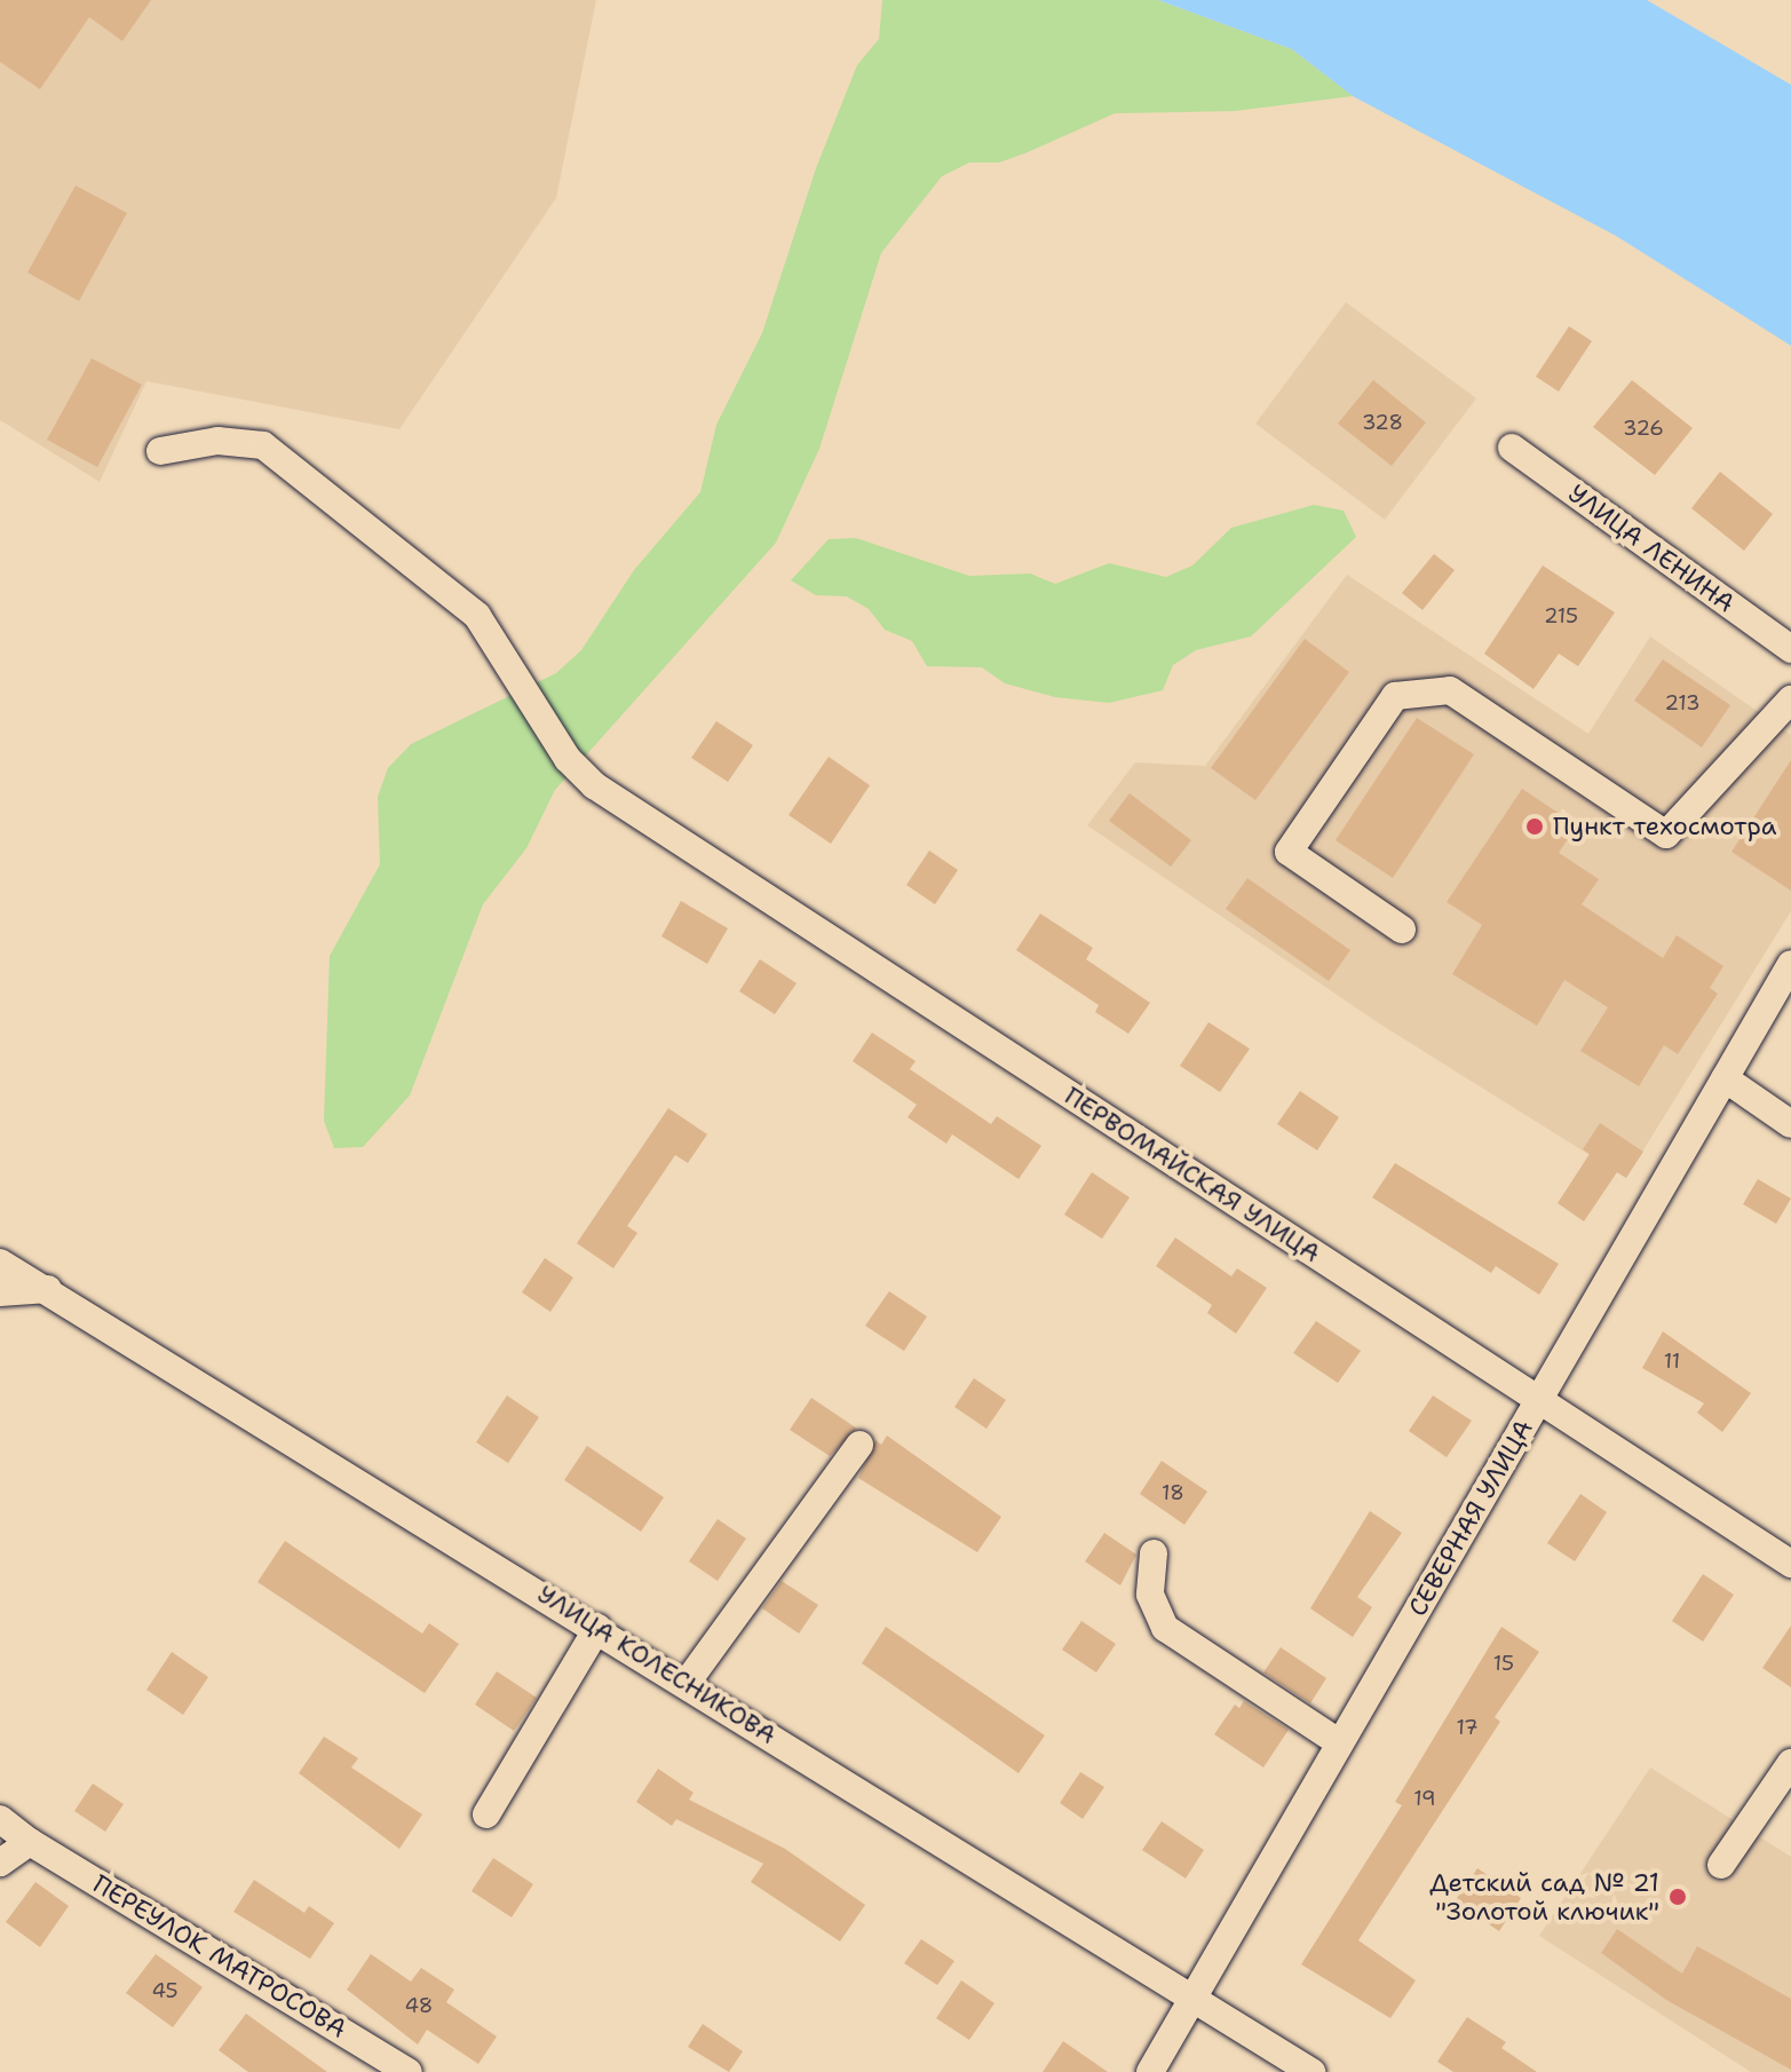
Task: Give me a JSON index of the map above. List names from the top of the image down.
{
  "streets": {
    "street": [
      "УЛИЦА ЛЕНИНА",
      "ПЕРВОМАЙСКАЯ УЛИЦА",
      "СЕВЕРНАЯ УЛИЦА",
      "УЛИЦА КОЛЕСНИКОВА",
      "ПЕРЕУЛОК МАТРОСОВА"
    ]
  },
  "crossings": [
    ["ПЕРВОМАЙСКАЯ УЛИЦА", "СЕВЕРНАЯ УЛИЦА"],
    ["СЕВЕРНАЯ УЛИЦА", "УЛИЦА КОЛЕСНИКОВА"]
  ],
  "places": ["Пункт техосмотра", "Детский сад № 21 \"Золотой ключик\""],
  "house_numbers": [
    "328",
    "326",
    "215",
    "213",
    "11",
    "18",
    "15",
    "17",
    "19",
    "45",
    "48"
  ]
}
